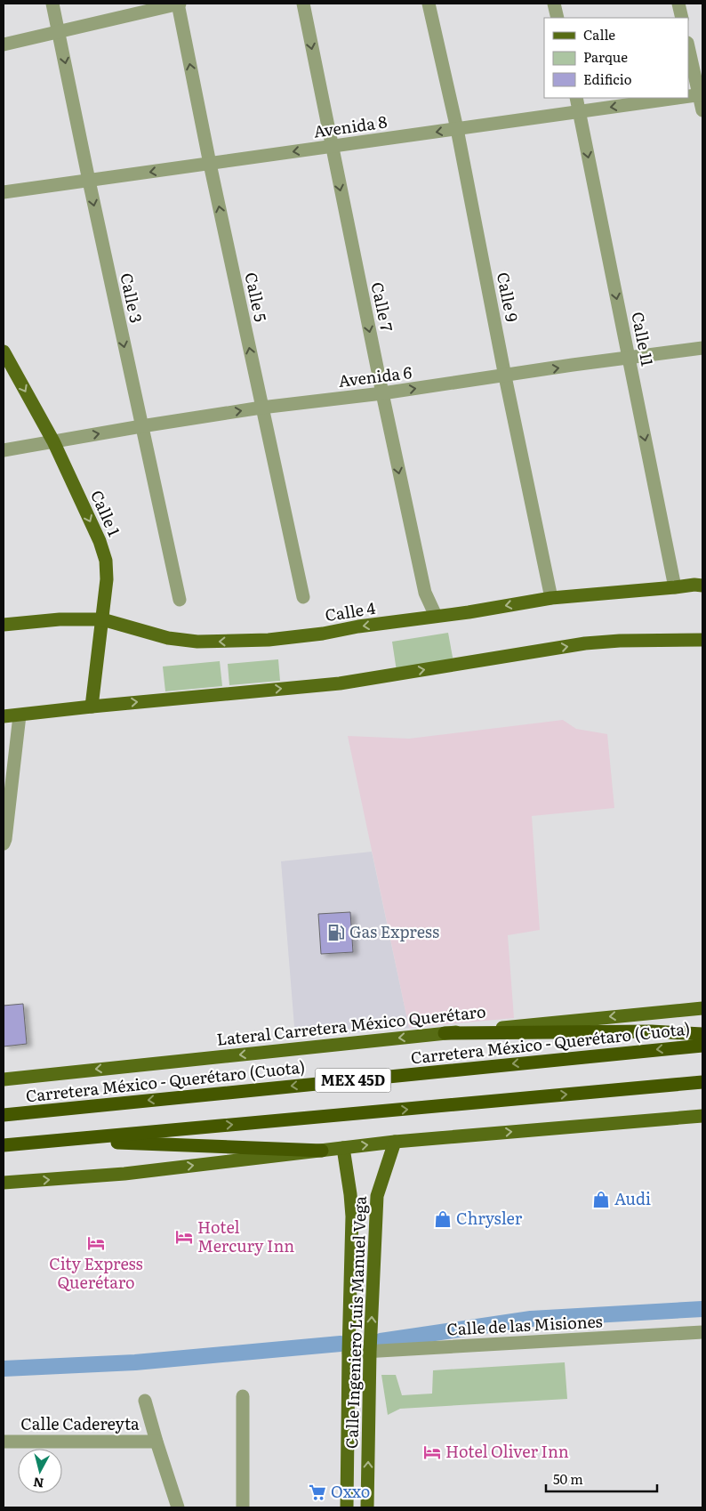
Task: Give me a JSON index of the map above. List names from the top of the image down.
{
  "streets": {
    "highway": ["Carretera México - Querétaro (Cuota)", "MEX 45D"],
    "main road": [
      "Calle 1",
      "Calle 4",
      "Lateral Carretera México Querétaro",
      "Calle Ingeniero Luis Manuel Vega"
    ],
    "street": [
      "Avenida 8",
      "Calle 5",
      "Calle 9",
      "Calle 3",
      "Calle 7",
      "Calle 11",
      "Avenida 6",
      "Calle de las Misiones",
      "Calle Cadereyta"
    ]
  },
  "crossings": [
    ["Avenida 8", "Calle 5"],
    ["Avenida 8", "Calle 9"],
    ["Avenida 8", "Calle 3"],
    ["Avenida 8", "Calle 7"],
    ["Avenida 8", "Calle 11"],
    ["Calle 5", "Avenida 6"],
    ["Calle 9", "Avenida 6"],
    ["Calle 9", "Calle 4"],
    ["Calle 3", "Avenida 6"],
    ["Calle 7", "Avenida 6"],
    ["Calle 7", "Calle 4"],
    ["Calle 11", "Avenida 6"],
    ["Calle 11", "Calle 4"],
    ["Avenida 6", "Calle 1"],
    ["Calle 1", "Calle 4"],
    ["Calle Ingeniero Luis Manuel Vega", "Calle de las Misiones"]
  ],
  "one_way": [
    "Avenida 8",
    "Calle 5",
    "Calle 3",
    "Calle 7",
    "Calle 11",
    "Avenida 6",
    "Calle 1"
  ],
  "places": {
    "fuel station": ["Gas Express"],
    "shop": ["Audi", "Chrysler"],
    "hotel": ["Hotel Mercury Inn", "City Express Querétaro", "Hotel Oliver Inn"],
    "supermarket": ["Oxxo"]
  },
  "legend": ["Calle", "Parque", "Edificio"],
  "scale_bar": "50 m",
  "north": "bottom"
}
